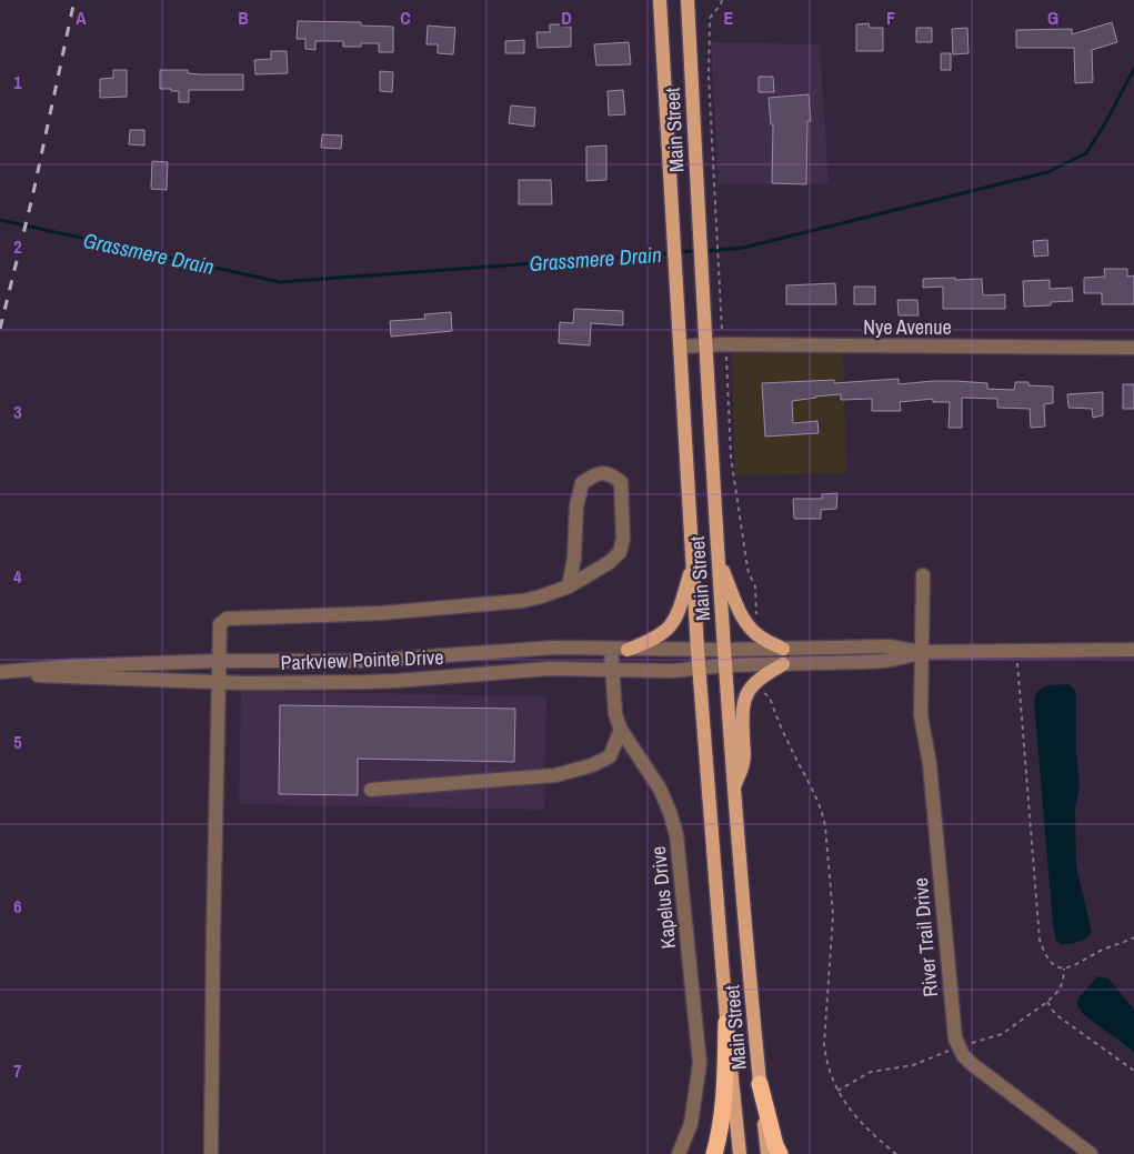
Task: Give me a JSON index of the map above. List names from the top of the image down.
{
  "streets": {
    "main road": ["Main Street"],
    "street": [
      "Nye Avenue",
      "Parkview Pointe Drive",
      "Kapelus Drive",
      "River Trail Drive"
    ]
  },
  "crossings": [
    ["Main Street", "Nye Avenue"],
    ["Main Street", "Parkview Pointe Drive"],
    ["Parkview Pointe Drive", "Kapelus Drive"]
  ],
  "water": ["Grassmere Drain"],
  "grid": {
    "columns": [
      "A",
      "B",
      "C",
      "D",
      "E",
      "F",
      "G"
    ],
    "rows": [
      "1",
      "2",
      "3",
      "4",
      "5",
      "6",
      "7"
    ]
  }
}
